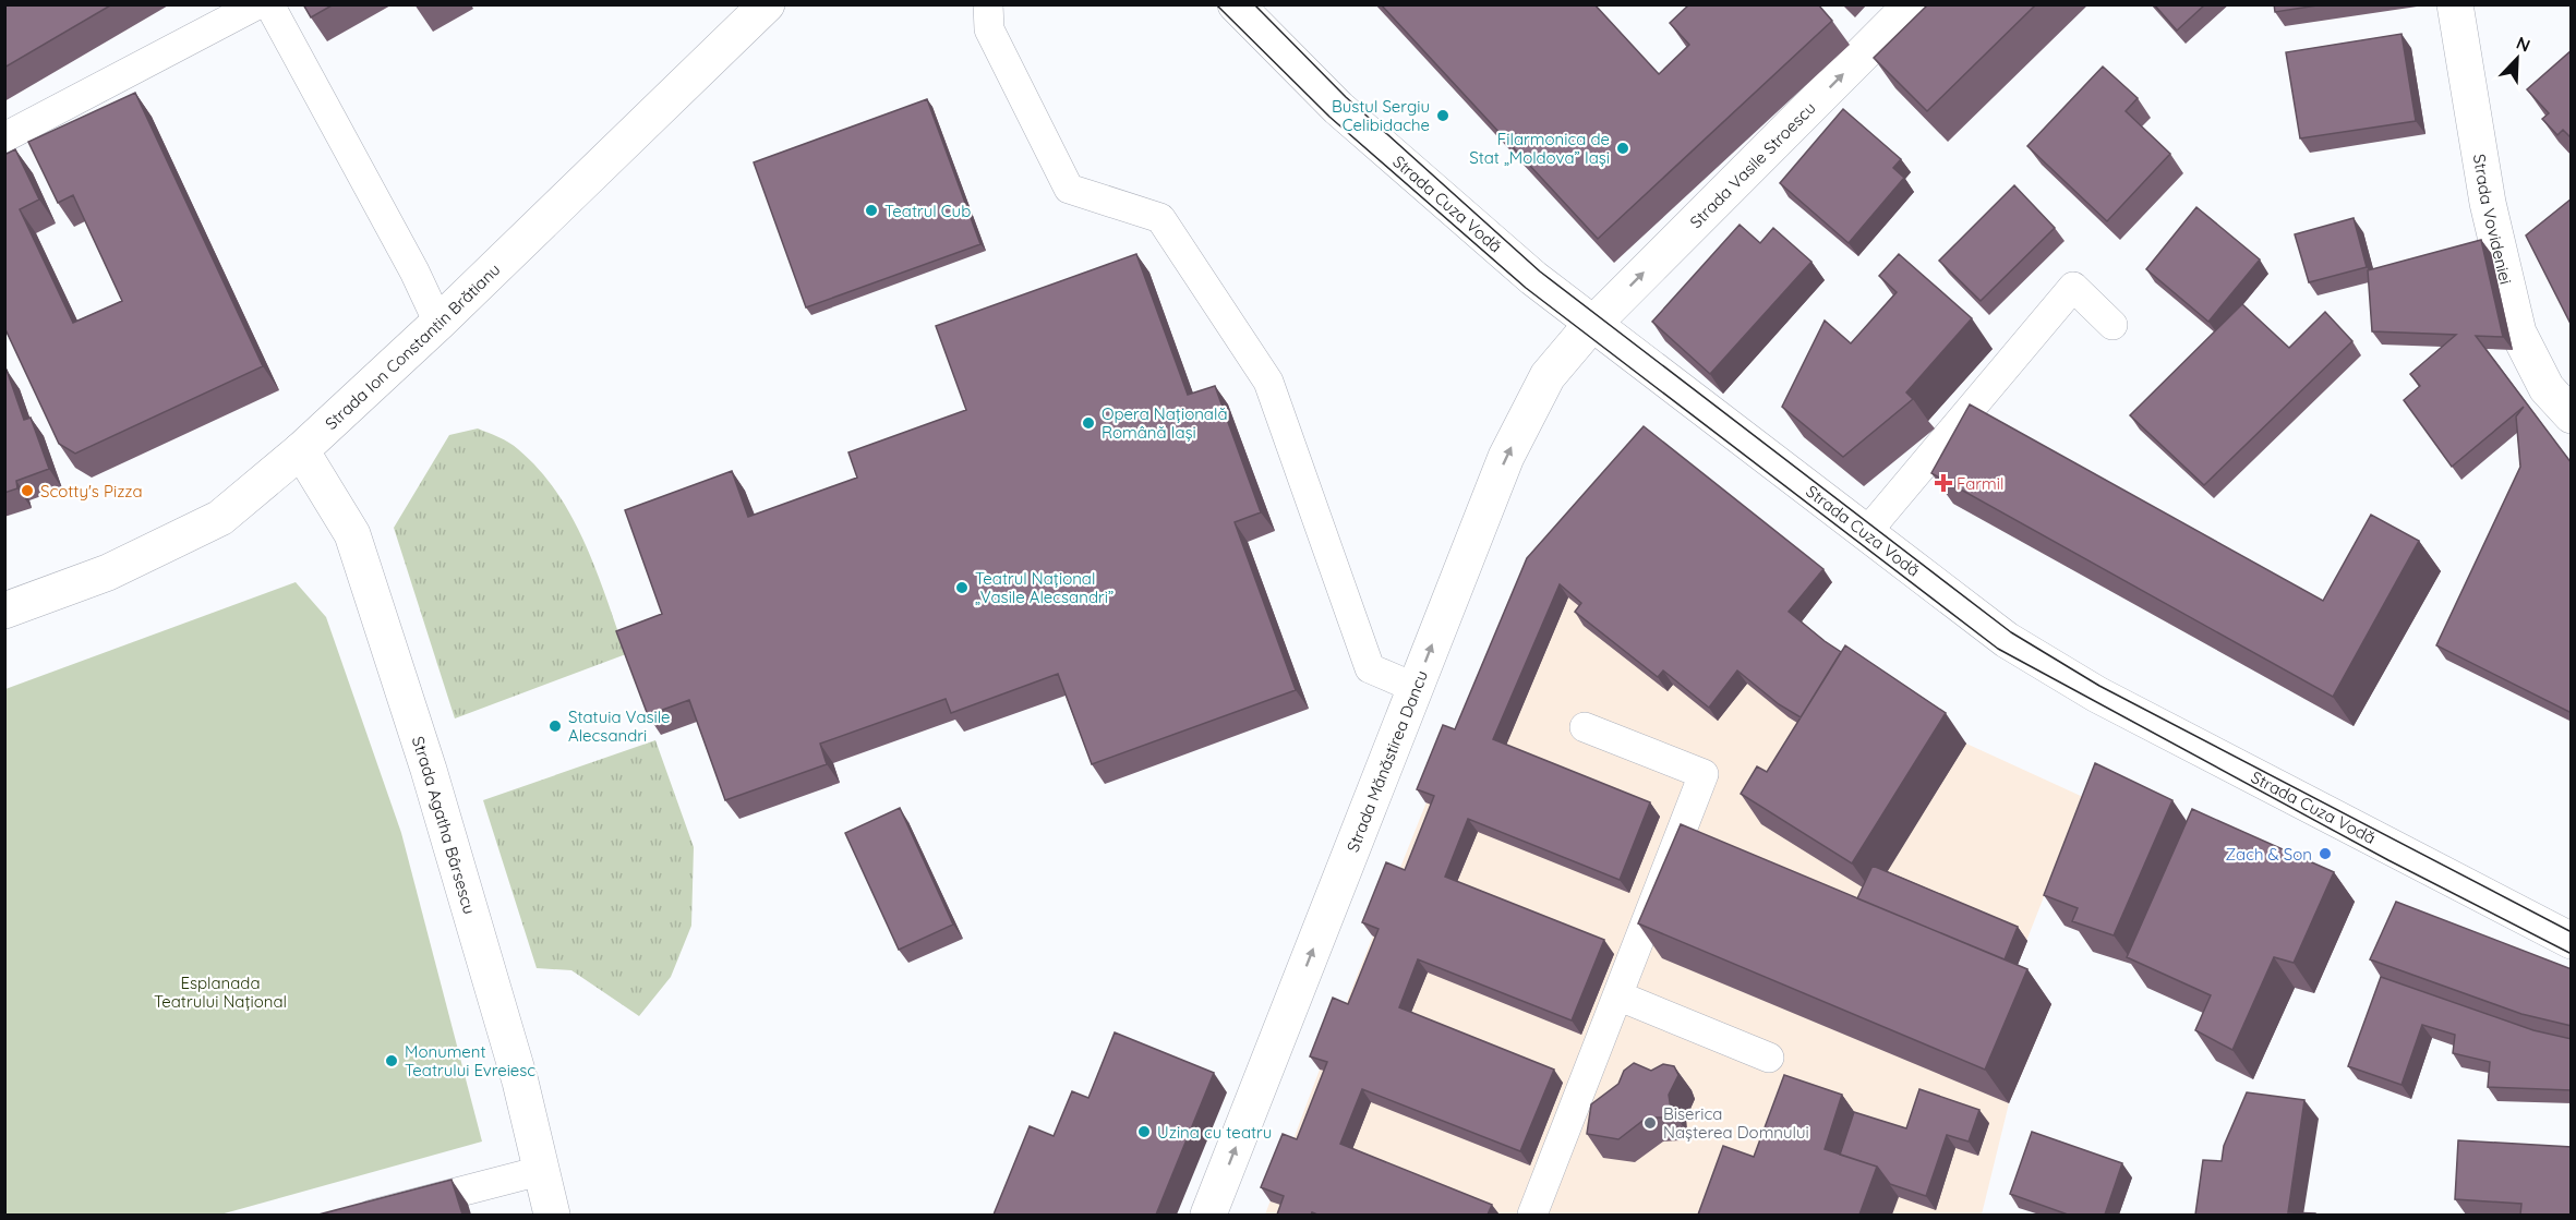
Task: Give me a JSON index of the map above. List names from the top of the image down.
{
  "streets": {
    "street": [
      "Strada Vasile Stroescu",
      "Strada Cuza Vodă",
      "Strada Vovideniei",
      "Strada Ion Constantin Brătianu",
      "Strada Mănăstirea Dancu",
      "Strada Agatha Bârsescu"
    ]
  },
  "crossings": [
    ["Strada Vasile Stroescu", "Strada Cuza Vodă"],
    ["Strada Vasile Stroescu", "Strada Mănăstirea Dancu"],
    ["Strada Cuza Vodă", "Strada Mănăstirea Dancu"],
    ["Strada Ion Constantin Brătianu", "Strada Agatha Bârsescu"]
  ],
  "one_way": ["Strada Vasile Stroescu", "Strada Mănăstirea Dancu"],
  "parks": ["Esplanada Teatrului Național"],
  "places": {
    "other": [
      "Bustul Sergiu Celibidache",
      "Filarmonica de Stat „Moldova” Iași",
      "Teatrul Cub",
      "Opera Națională Română Iași",
      "Scotty's Pizza",
      "Teatrul Național „Vasile Alecsandri”",
      "Statuia Vasile Alecsandri",
      "Zach & Son",
      "Monument Teatrului Evreiesc",
      "Biserica Nașterea Domnului",
      "Uzina cu teatru"
    ],
    "health": ["Farmil"]
  },
  "north": "top right"
}
